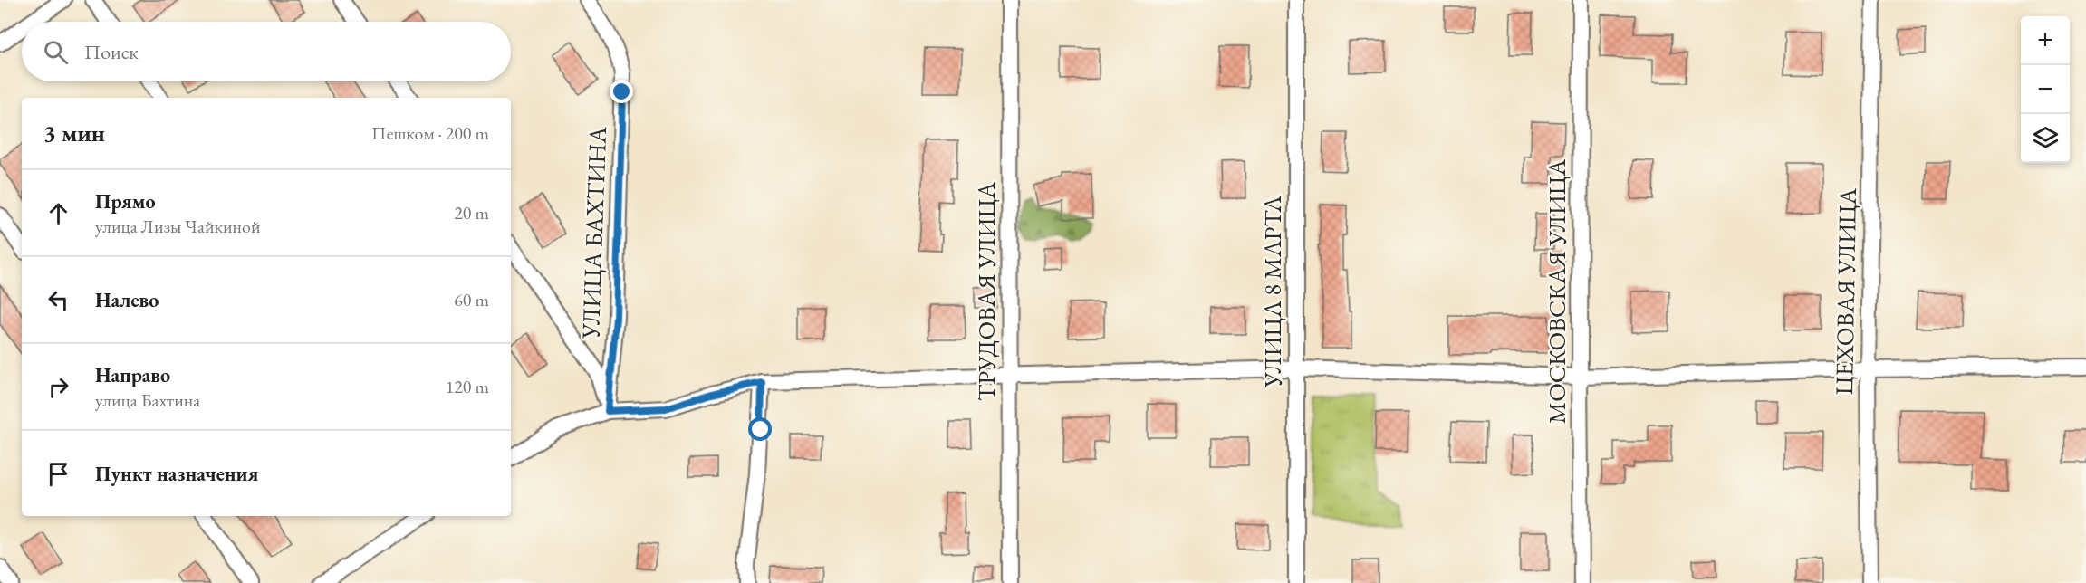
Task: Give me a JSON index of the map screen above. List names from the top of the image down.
{
  "streets": {
    "street": [
      "УЛИЦА БАХТИНА",
      "ТРУДОВАЯ УЛИЦА",
      "УЛИЦА 8 МАРТА",
      "МОСКОВСКАЯ УЛИЦА",
      "ЦЕХОВАЯ УЛИЦА"
    ]
  },
  "page": {
    "map_buttons": ["+", "−"],
    "search": "Поиск",
    "heading": ["3 мин", "Пешком · 200 m"],
    "list": [
      ["Прямо", "улица Лизы Чайкиной", "20 m"],
      ["Налево", "60 m"],
      ["Направо", "улица Бахтина", "120 m"],
      "Пункт назначения"
    ]
  }
}
